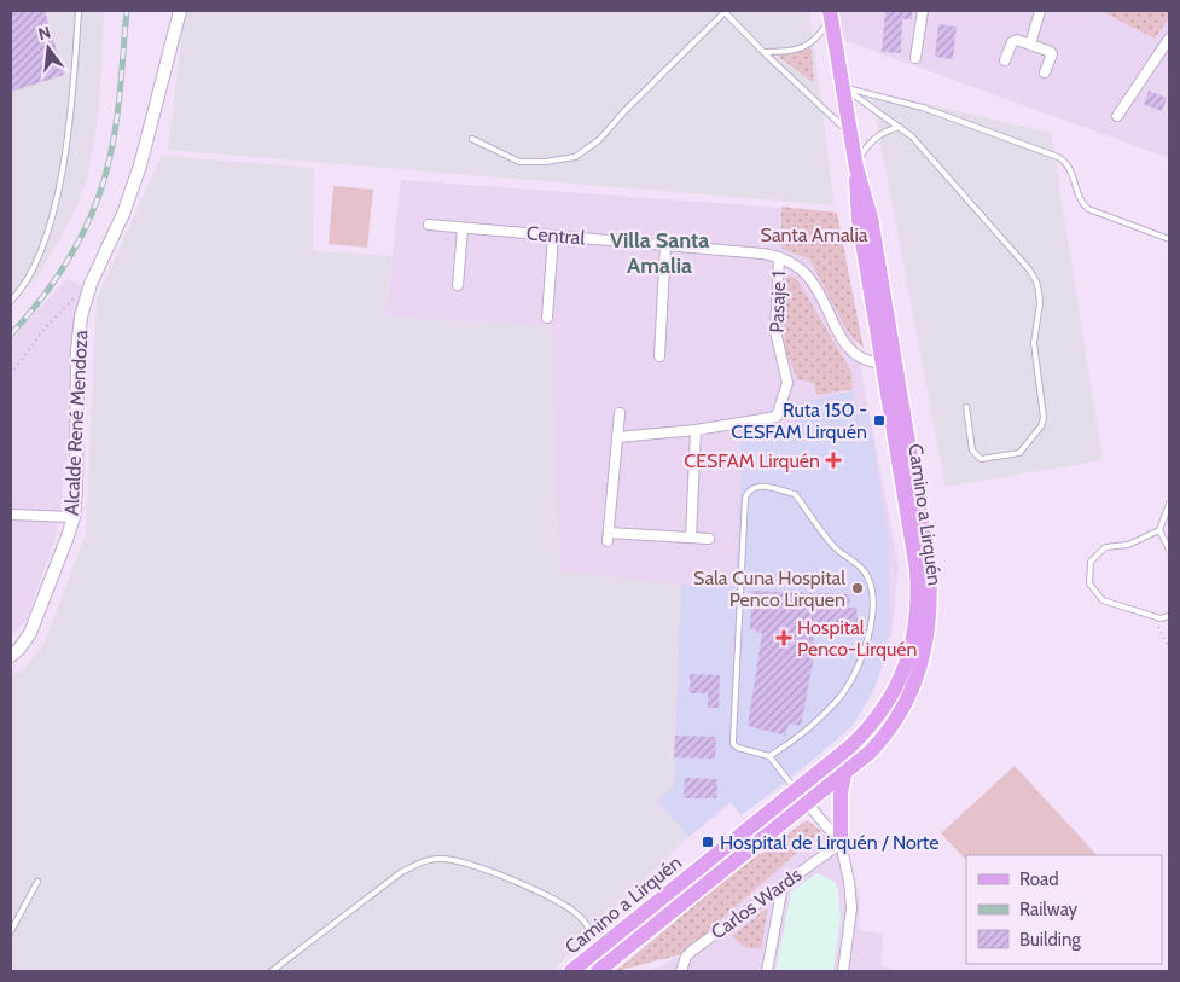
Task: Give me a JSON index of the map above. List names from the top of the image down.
{
  "streets": {
    "main road": ["Camino a Lirquén"],
    "street": [
      "Central",
      "Pasaje 1",
      "Alcalde René Mendoza",
      "Carlos Wards"
    ]
  },
  "crossings": [
    ["Central", "Pasaje 1"],
    ["Central", "Camino a Lirquén"]
  ],
  "districts": ["Villa Santa Amalia"],
  "parks": ["Santa Amalia"],
  "places": {
    "transit": ["Ruta 150 - CESFAM Lirquén", "Hospital de Lirquén / Norte"],
    "health": ["CESFAM Lirquén", "Hospital Penco-Lirquén"],
    "other": ["Sala Cuna Hospital Penco Lirquen"]
  },
  "legend": ["Road", "Railway", "Building"],
  "north": "top"
}
